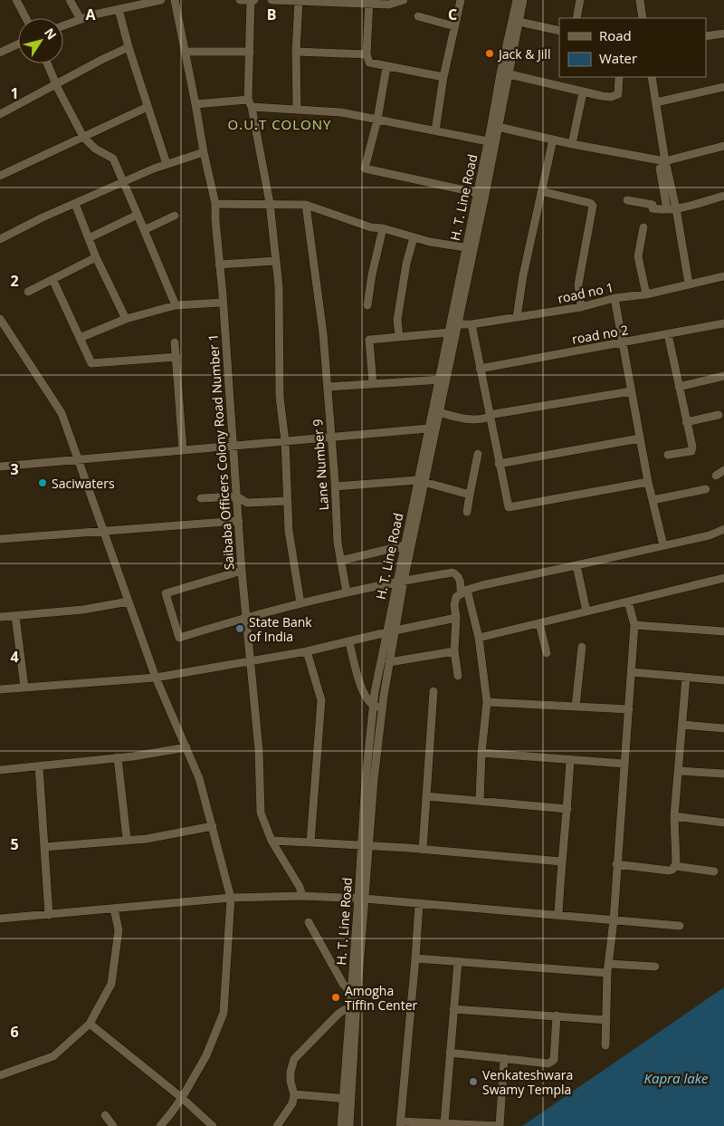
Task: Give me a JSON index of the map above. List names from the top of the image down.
{
  "streets": {
    "street": [
      "H. T. Line Road",
      "road no 1",
      "road no 2",
      "Saibaba Officers Colony Road Number 1",
      "Lane Number 9"
    ]
  },
  "crossings": [
    ["H. T. Line Road", "road no 1"]
  ],
  "districts": ["O.U.T COLONY"],
  "water": ["Kapra lake"],
  "places": [
    "Jack & Jill",
    "Saciwaters",
    "State Bank of India",
    "Amogha Tiffin Center",
    "Venkateshwara Swamy Templa"
  ],
  "legend": ["Road", "Water"],
  "north": "top right",
  "grid": {
    "columns": ["A", "B", "C"],
    "rows": [
      "1",
      "2",
      "3",
      "4",
      "5",
      "6"
    ]
  }
}
